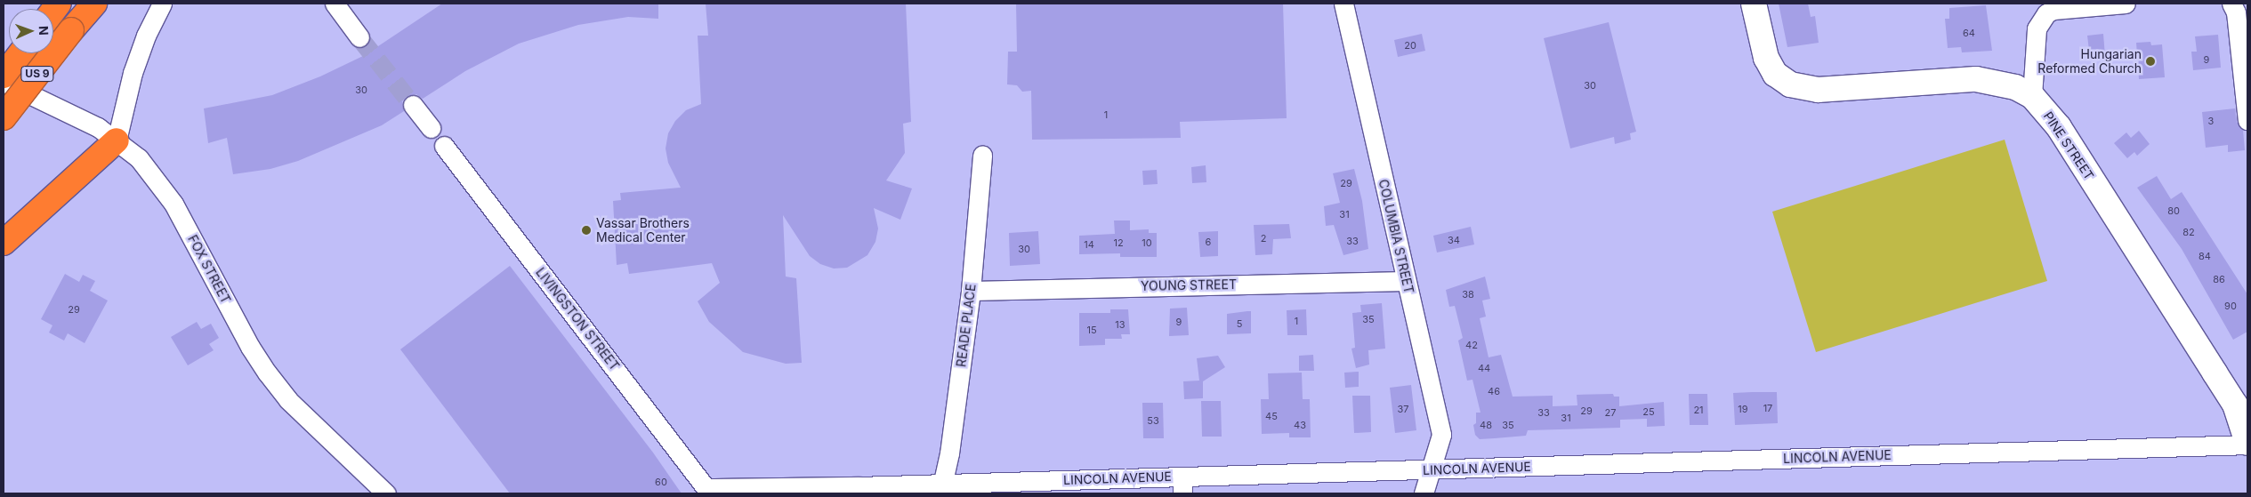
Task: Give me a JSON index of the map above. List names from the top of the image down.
{
  "streets": {
    "highway": ["US 9"],
    "street": [
      "PINE STREET",
      "COLUMBIA STREET",
      "FOX STREET",
      "YOUNG STREET",
      "LIVINGSTON STREET",
      "READE PLACE",
      "LINCOLN AVENUE"
    ]
  },
  "crossings": [
    ["PINE STREET", "LINCOLN AVENUE"],
    ["COLUMBIA STREET", "YOUNG STREET"],
    ["COLUMBIA STREET", "LINCOLN AVENUE"],
    ["YOUNG STREET", "READE PLACE"],
    ["LIVINGSTON STREET", "LINCOLN AVENUE"],
    ["READE PLACE", "LINCOLN AVENUE"]
  ],
  "places": ["Hungarian Reformed Church", "Vassar Brothers Medical Center"],
  "house_numbers": [
    "64",
    "20",
    "9",
    "30",
    "30",
    "1",
    "3",
    "29",
    "80",
    "31",
    "82",
    "2",
    "34",
    "33",
    "6",
    "12",
    "10",
    "14",
    "30",
    "84",
    "86",
    "38",
    "90",
    "29",
    "35",
    "1",
    "9",
    "5",
    "13",
    "15",
    "42",
    "44",
    "46",
    "17",
    "37",
    "19",
    "21",
    "29",
    "25",
    "33",
    "27",
    "45",
    "31",
    "53",
    "43",
    "48",
    "35",
    "60"
  ],
  "north": "right"
}
